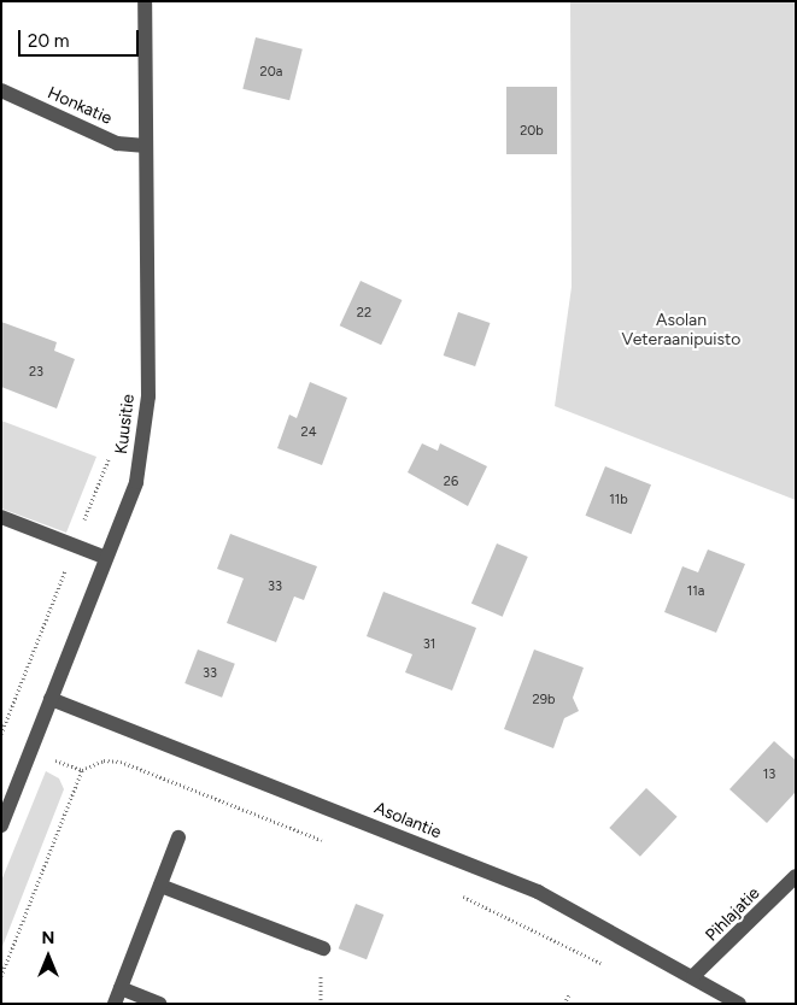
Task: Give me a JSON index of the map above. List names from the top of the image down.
{
  "streets": {
    "street": [
      "Honkatie",
      "Kuusitie",
      "Asolantie",
      "Pihlajatie"
    ]
  },
  "crossings": [
    ["Honkatie", "Kuusitie"],
    ["Kuusitie", "Asolantie"],
    ["Asolantie", "Pihlajatie"]
  ],
  "parks": ["Asolan Veteraanipuisto"],
  "house_numbers": [
    "20a",
    "20b",
    "22",
    "23",
    "24",
    "26",
    "11b",
    "33",
    "11a",
    "31",
    "33",
    "29b",
    "13"
  ],
  "scale_bar": "20 m",
  "north": "top"
}
